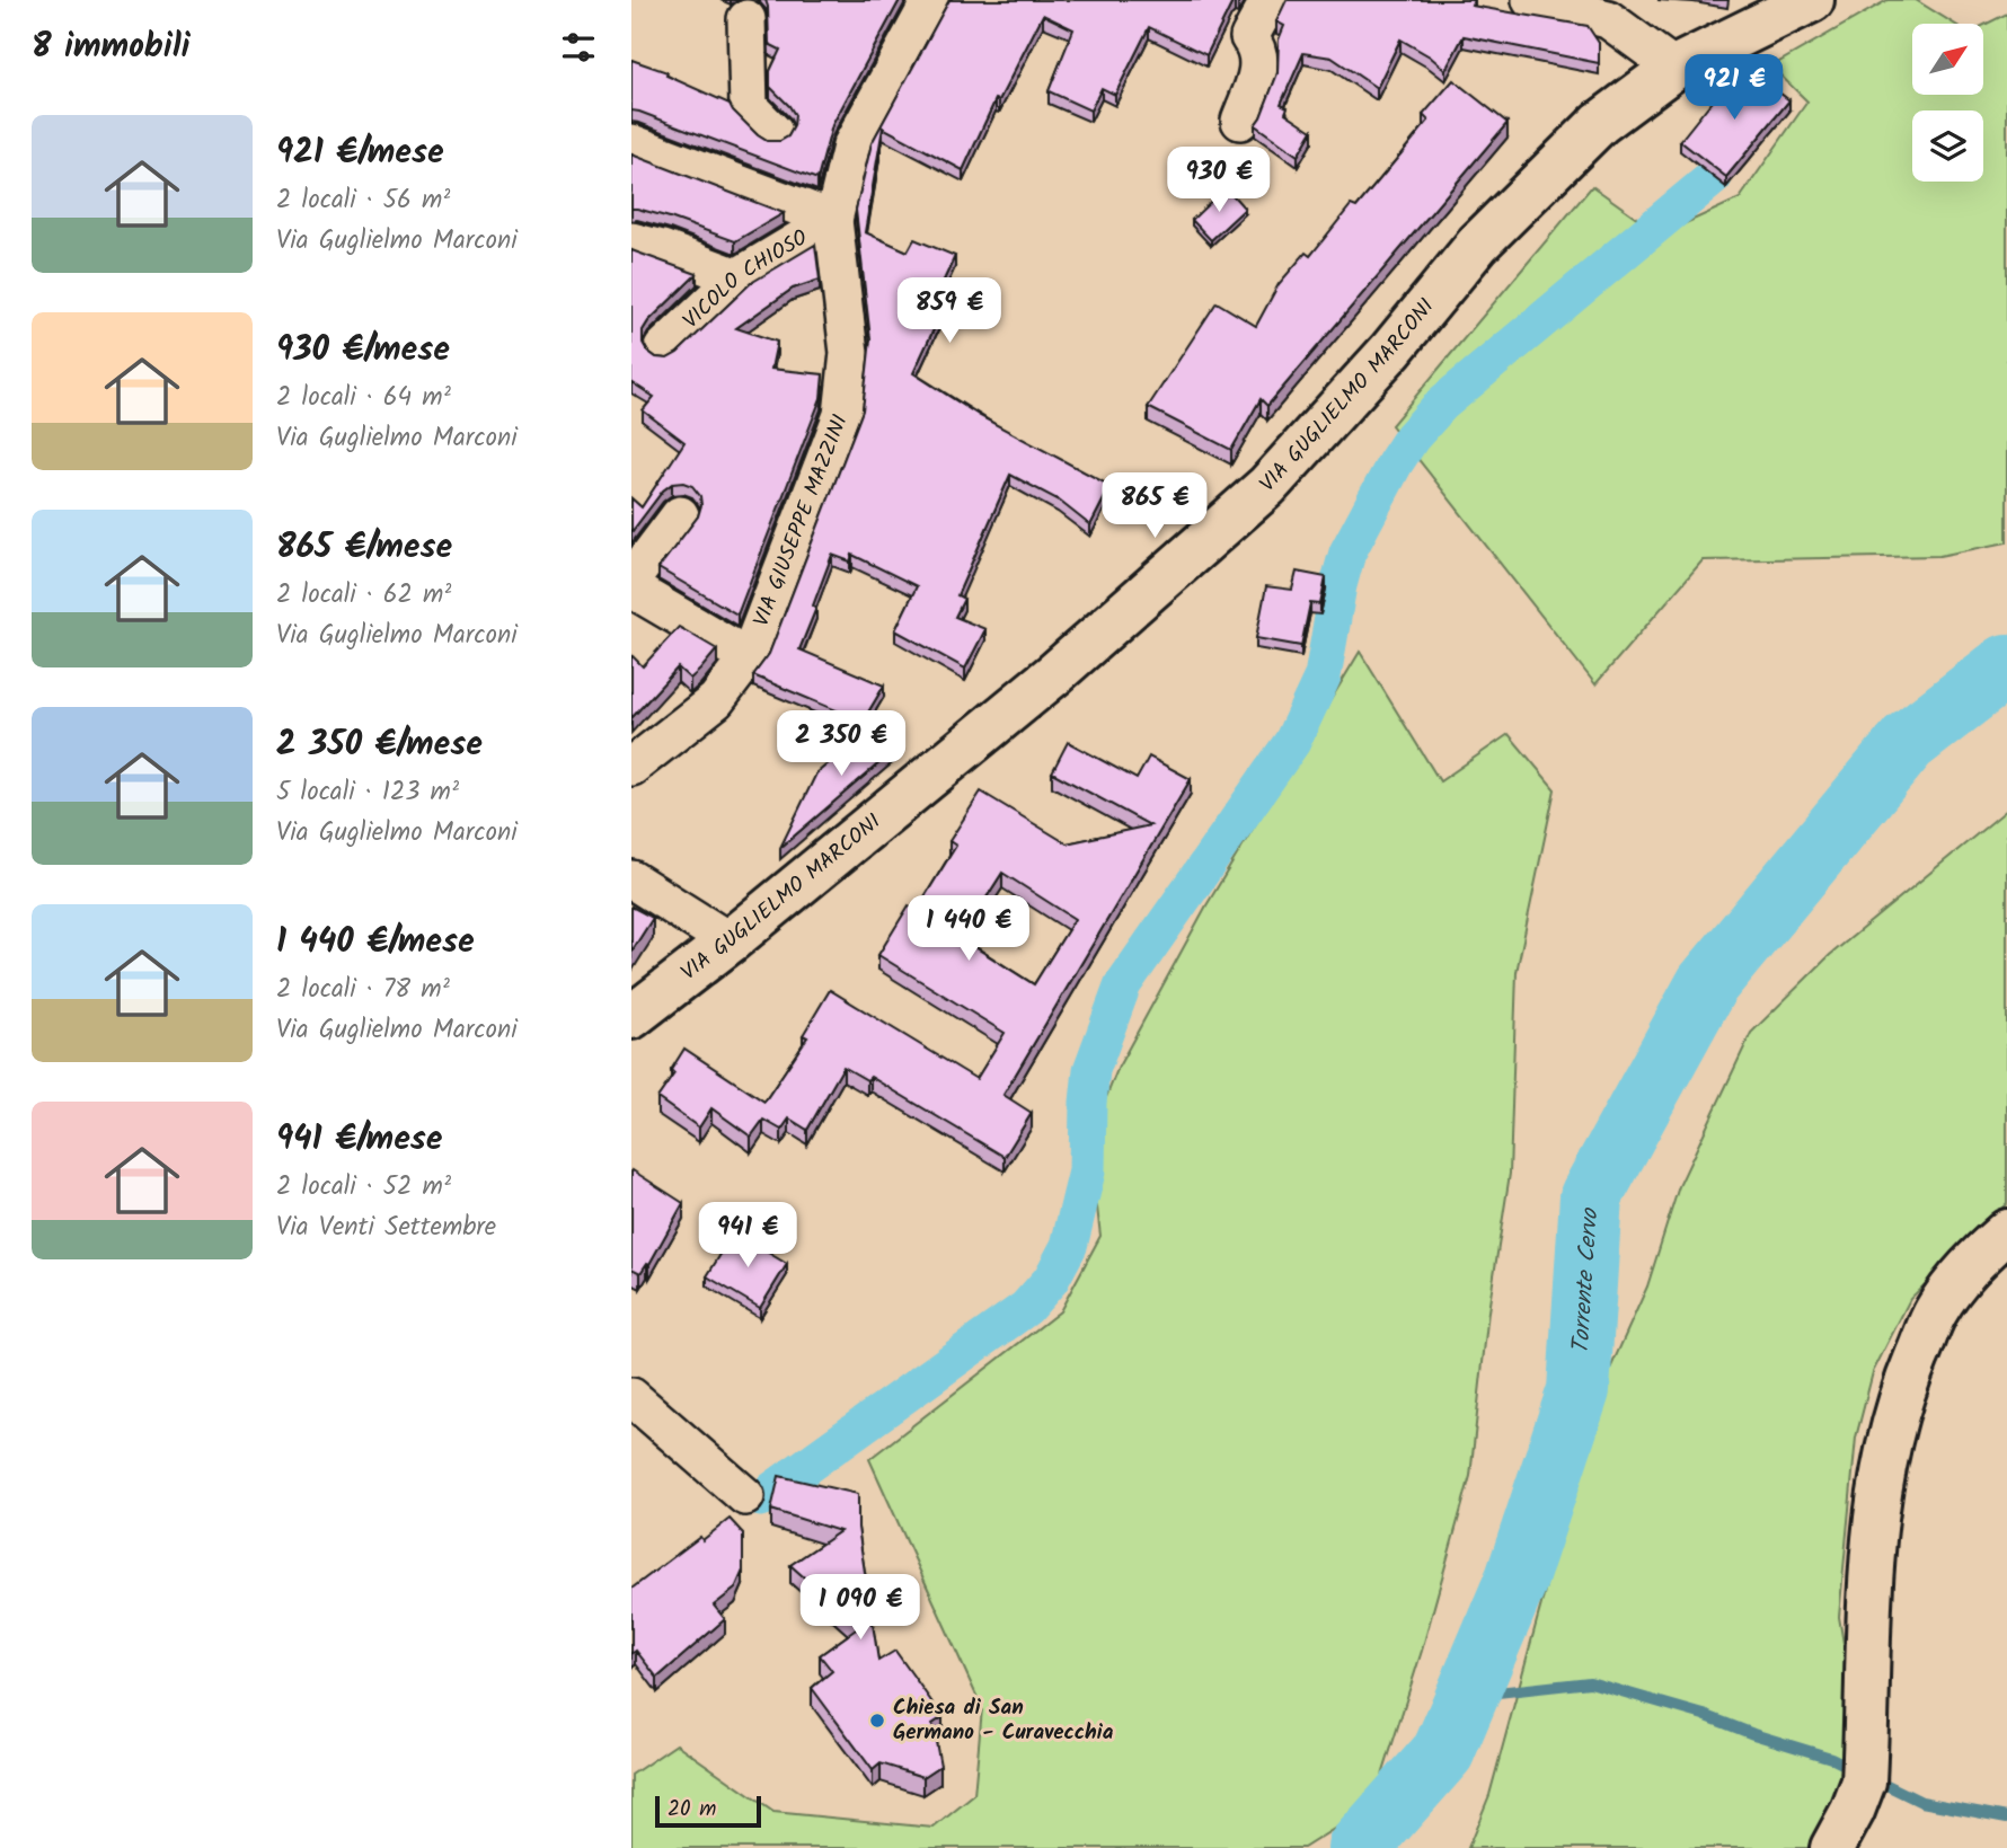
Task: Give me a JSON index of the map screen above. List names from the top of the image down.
{
  "streets": {
    "street": ["VICOLO CHIOSO", "VIA GUGLIELMO MARCONI", "VIA GIUSEPPE MAZZINI"]
  },
  "crossings": [
    ["VICOLO CHIOSO", "VIA GIUSEPPE MAZZINI"]
  ],
  "water": ["Torrente Cervo"],
  "places": ["Chiesa di San Germano - Curavecchia"],
  "scale_bar": "20 m",
  "north": "top right",
  "page": {
    "heading": "8 immobili",
    "price": [
      "921 €",
      "930 €",
      "859 €",
      "865 €",
      "2 350 €",
      "1 440 €",
      "941 €",
      "1 090 €"
    ],
    "list": [
      {
        "name": "921 €/mese",
        "note": "2 locali · 56 m² · Via Guglielmo Marconi"
      },
      {
        "name": "930 €/mese",
        "note": "2 locali · 64 m² · Via Guglielmo Marconi"
      },
      {
        "name": "865 €/mese",
        "note": "2 locali · 62 m² · Via Guglielmo Marconi"
      },
      {
        "name": "2 350 €/mese",
        "note": "5 locali · 123 m² · Via Guglielmo Marconi"
      },
      {
        "name": "1 440 €/mese",
        "note": "2 locali · 78 m² · Via Guglielmo Marconi"
      },
      {
        "name": "941 €/mese",
        "note": "2 locali · 52 m² · Via Venti Settembre"
      }
    ],
    "scale": "20 m"
  }
}
